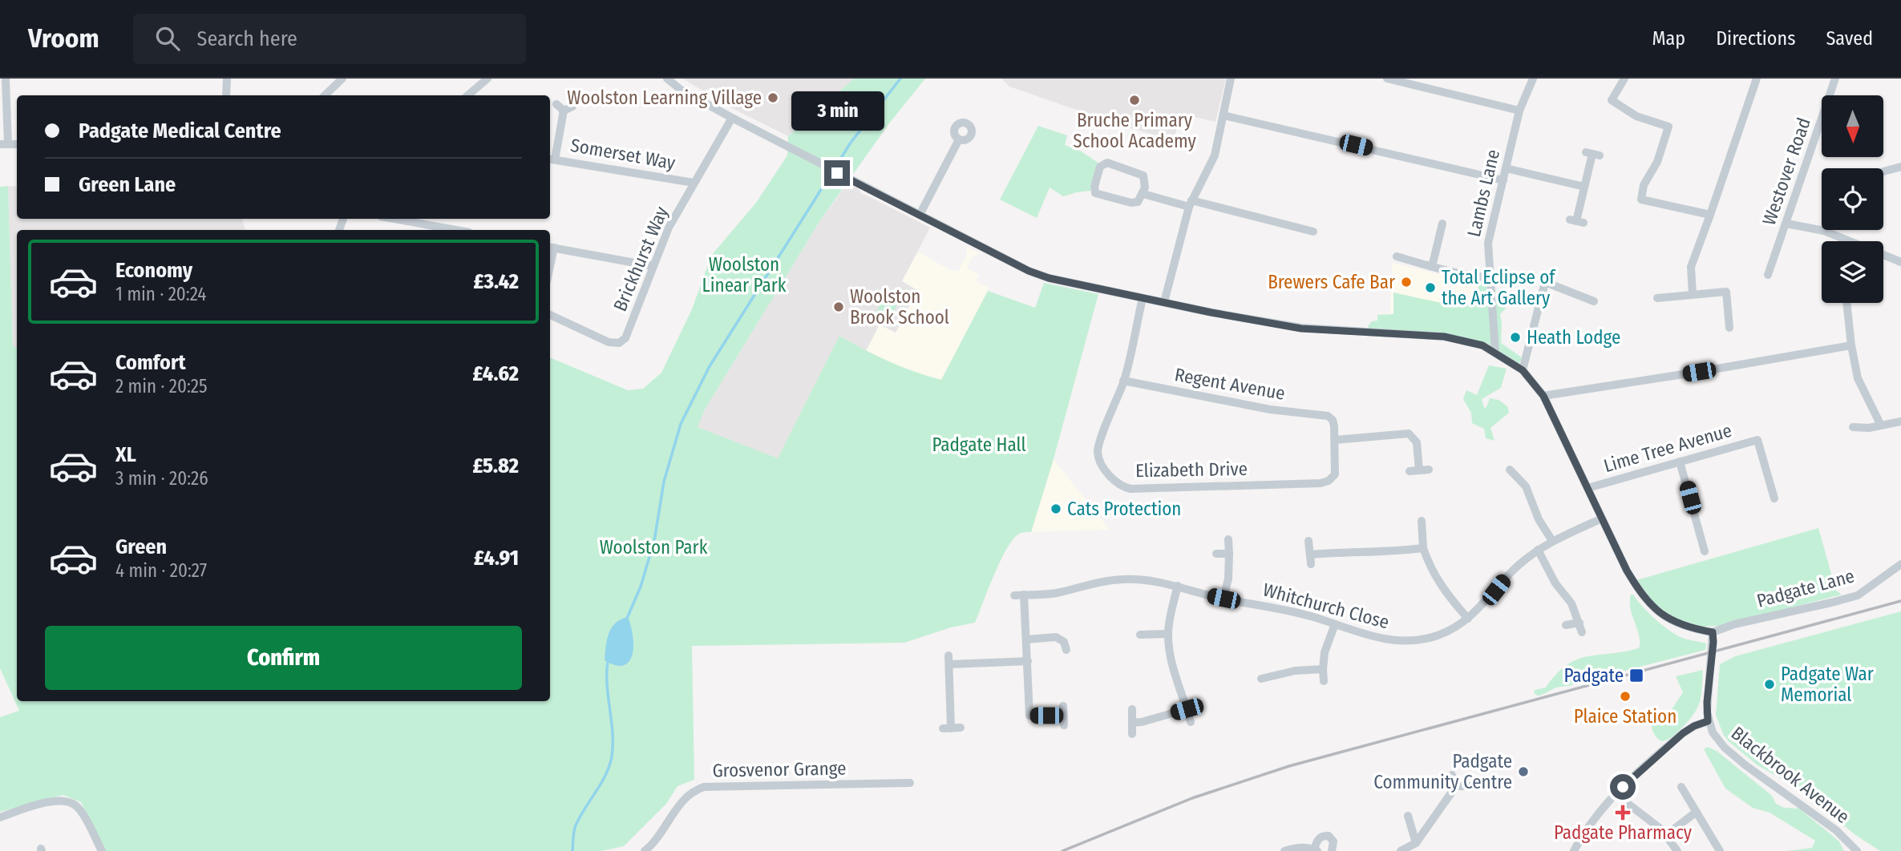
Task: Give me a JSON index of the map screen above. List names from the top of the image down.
{
  "streets": {
    "street": [
      "Somerset Way",
      "Westover Road",
      "Lambs Lane",
      "Brickhurst Way",
      "Regent Avenue",
      "Lime Tree Avenue",
      "Elizabeth Drive",
      "Padgate Lane",
      "Whitchurch Close",
      "Grosvenor Grange",
      "Blackbrook Avenue"
    ]
  },
  "crossings": [
    ["Somerset Way", "Brickhurst Way"],
    ["Regent Avenue", "Elizabeth Drive"]
  ],
  "parks": ["Woolston Linear Park", "Padgate Hall", "Woolston Park"],
  "places": {
    "other": [
      "Woolston Learning Village",
      "Bruche Primary School Academy",
      "Brewers Cafe Bar",
      "Total Eclipse of the Art Gallery",
      "Woolston Brook School",
      "Heath Lodge",
      "Cats Protection",
      "Padgate War Memorial",
      "Plaice Station",
      "Padgate Community Centre"
    ],
    "transit": ["Padgate"],
    "health": ["Padgate Pharmacy"]
  },
  "north": "bottom",
  "page": {
    "header": "Vroom",
    "search": "Search here",
    "nav": ["Map", "Directions", "Saved"],
    "bubble": "3 min",
    "banner": ["Padgate Medical Centre", "Green Lane"],
    "list": [
      {
        "name": "Economy",
        "note": "1 min · 20:24",
        "value": "£3.42"
      },
      {
        "name": "Comfort",
        "note": "2 min · 20:25",
        "value": "£4.62"
      },
      {
        "name": "XL",
        "note": "3 min · 20:26",
        "value": "£5.82"
      },
      {
        "name": "Green",
        "note": "4 min · 20:27",
        "value": "£4.91"
      }
    ],
    "buttons": "Confirm"
  }
}
